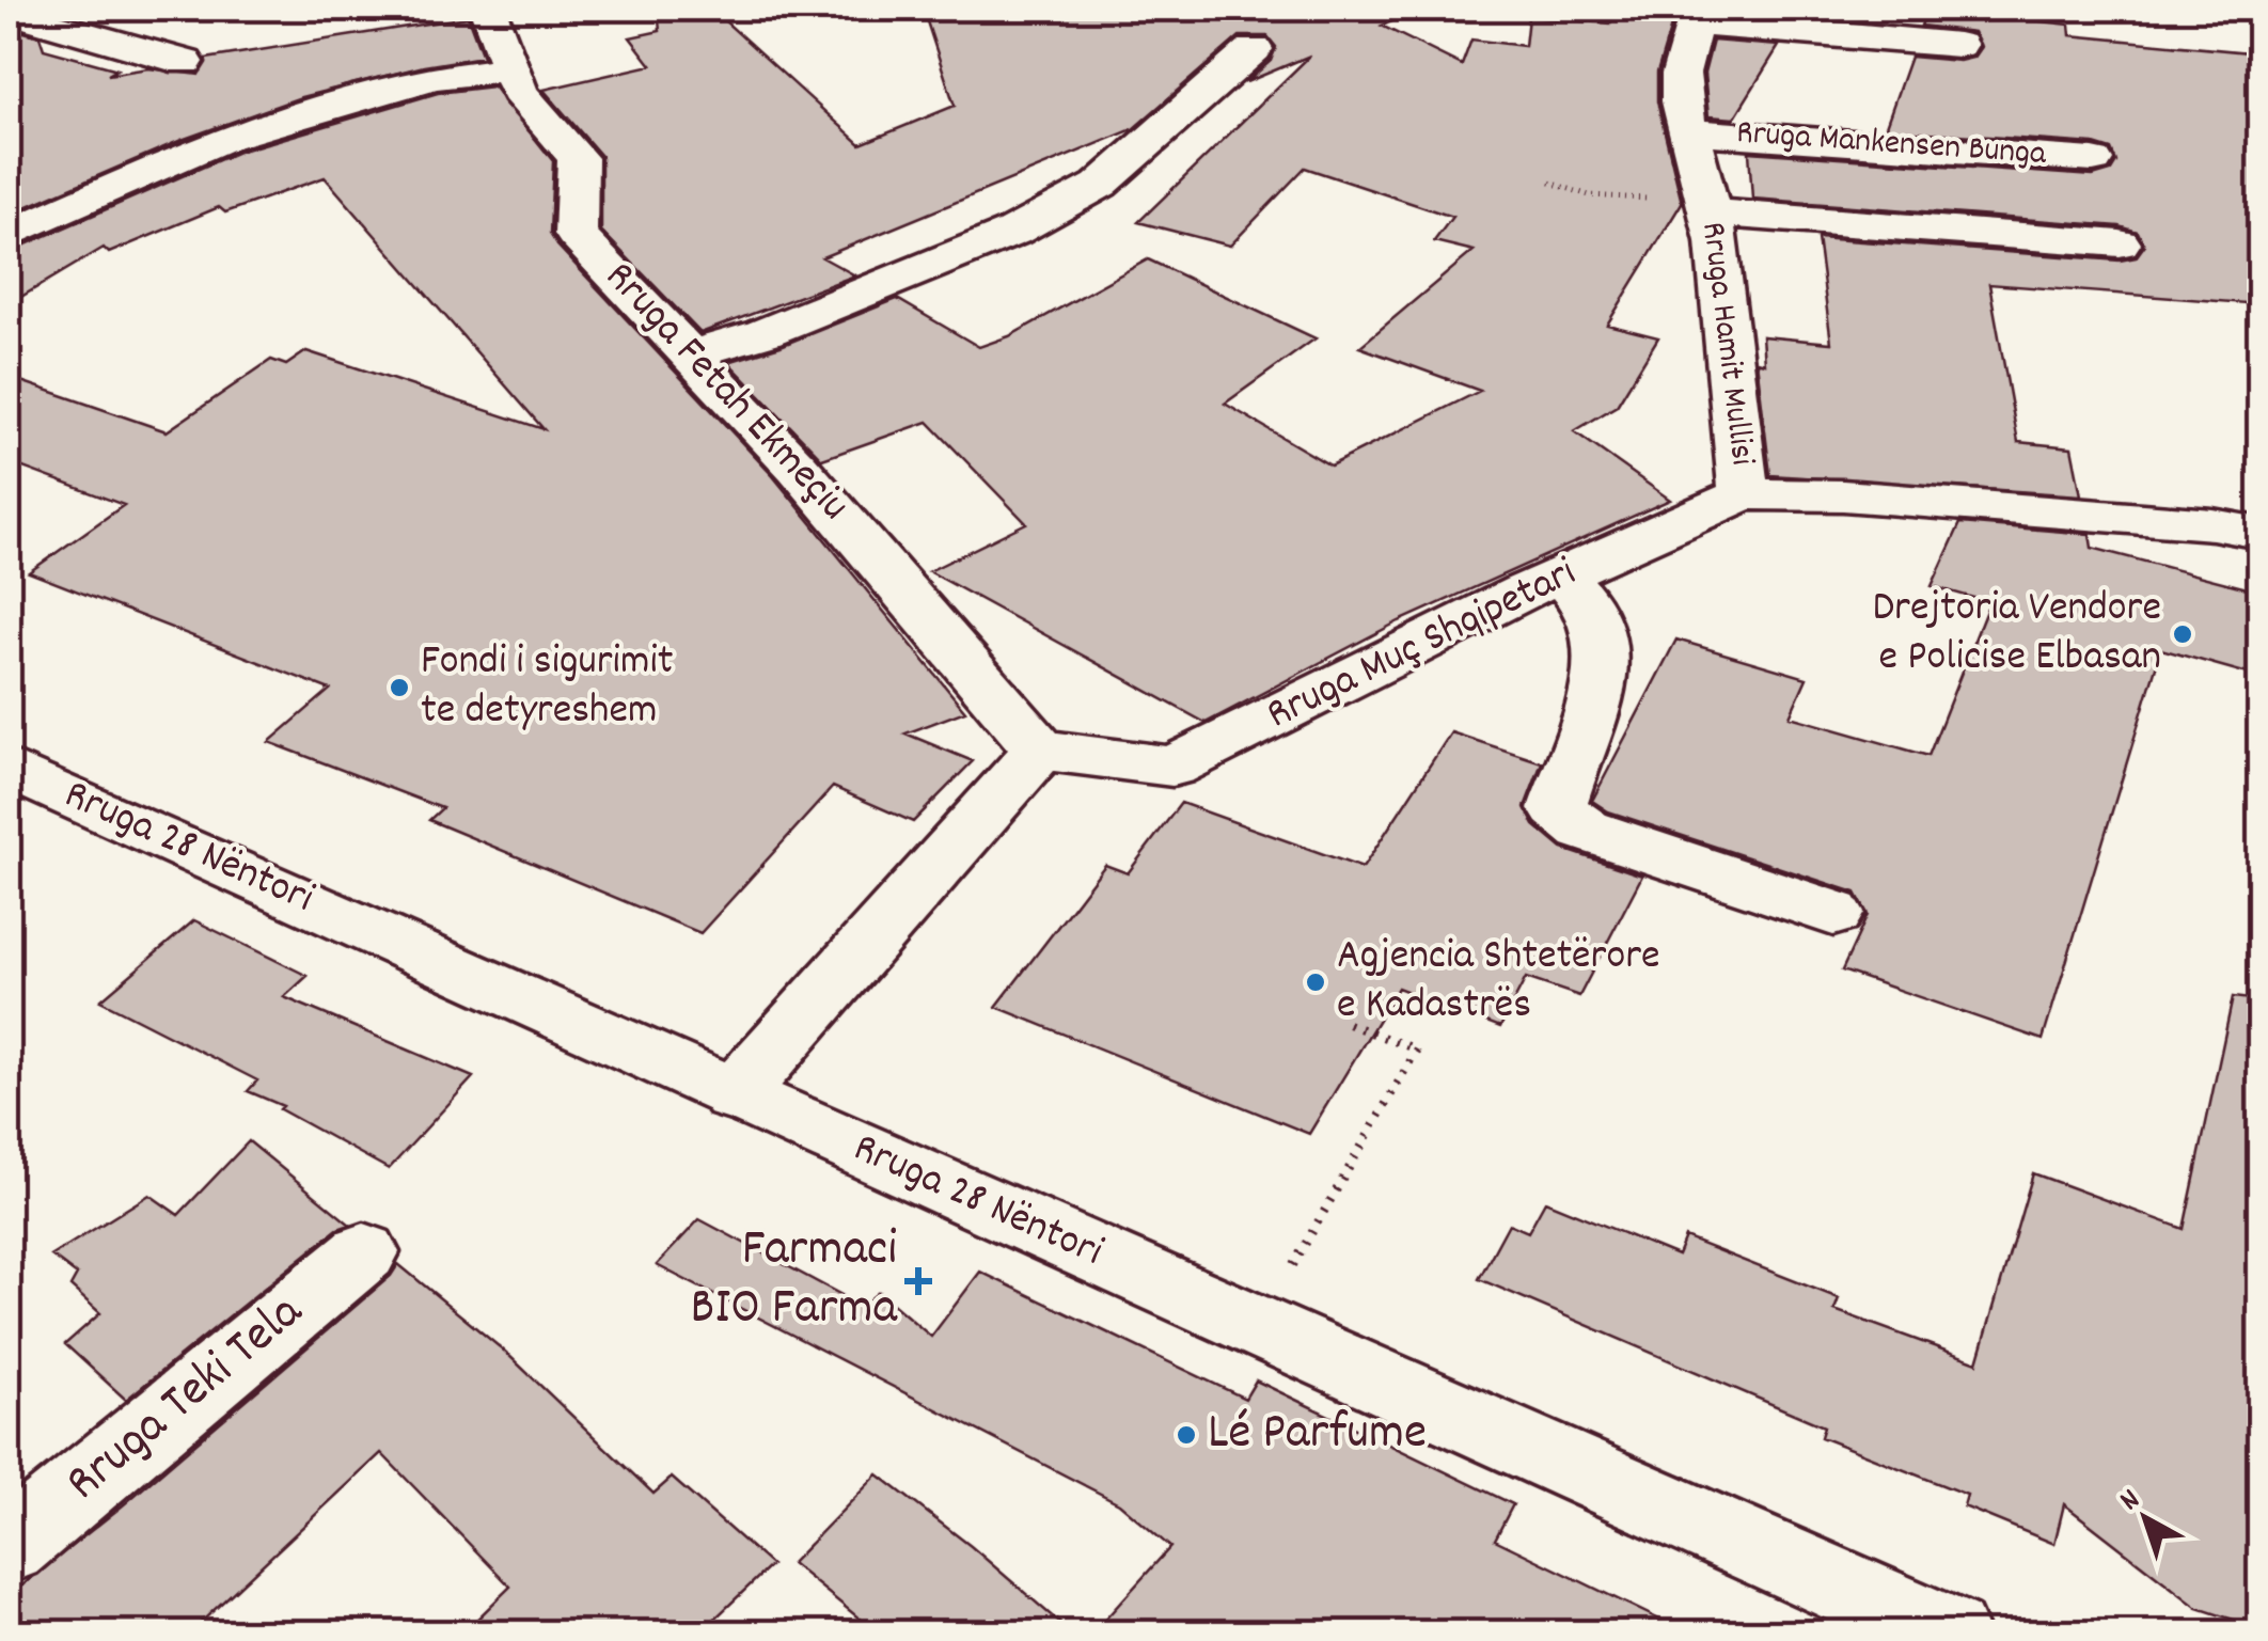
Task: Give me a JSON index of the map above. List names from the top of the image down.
{
  "streets": {
    "street": [
      "Rruga Mankensen Bunga",
      "Rruga Hamit Mullisi",
      "Rruga Fetah Ekmeçiu",
      "Rruga Muç Shqipetari",
      "Rruga 28 Nëntori",
      "Rruga Teki Tela"
    ]
  },
  "crossings": [
    ["Rruga Mankensen Bunga", "Rruga Hamit Mullisi"],
    ["Rruga Hamit Mullisi", "Rruga Muç Shqipetari"],
    ["Rruga Fetah Ekmeçiu", "Rruga Muç Shqipetari"]
  ],
  "places": {
    "other": [
      "Drejtoria Vendore e Policise Elbasan",
      "Fondi i sigurimit te detyreshem",
      "Agjencia Shtetërore e Kadastrës",
      "Lé Parfume"
    ],
    "health": ["Farmaci BIO Farma"]
  },
  "north": "top left"
}
